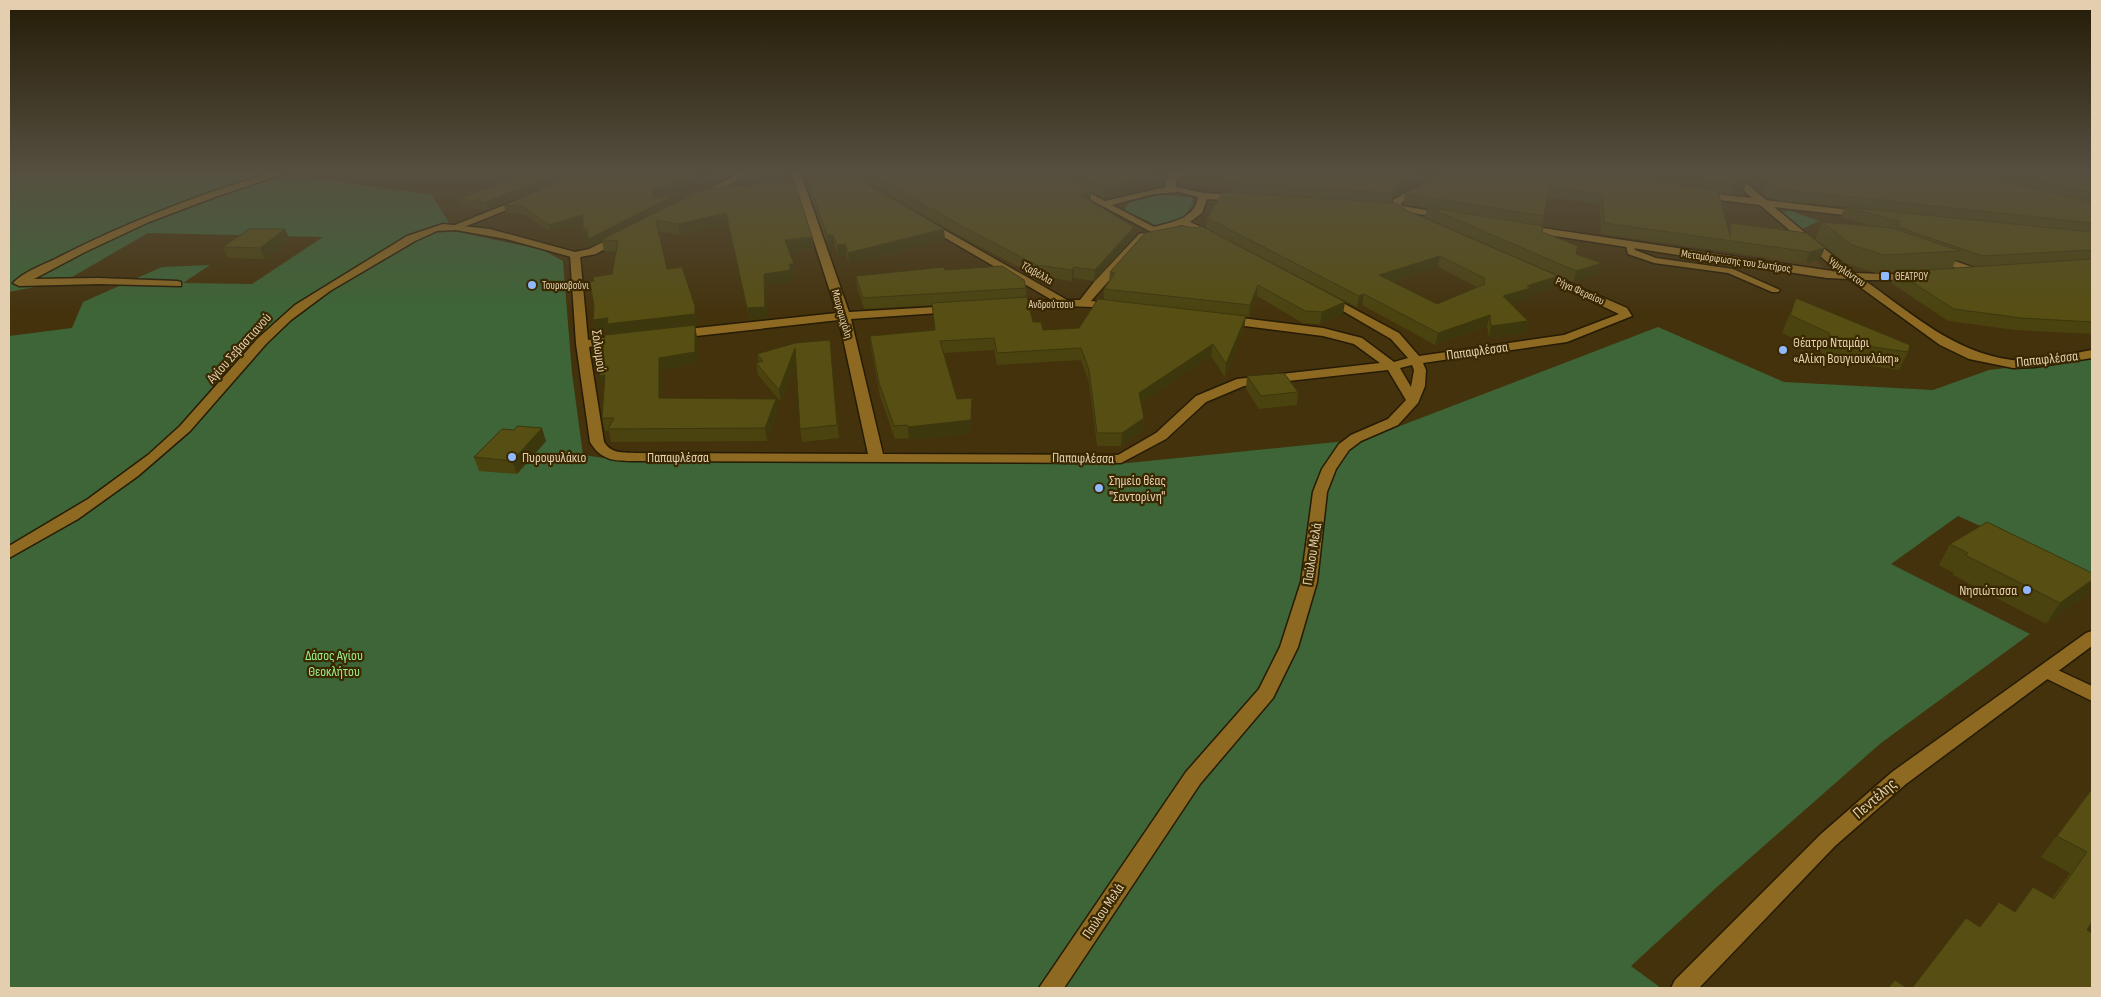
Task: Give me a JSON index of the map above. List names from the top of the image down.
{
  "streets": {
    "street": [
      "Μεταμόρφωσης του Σωτήρος",
      "Υψηλάντου",
      "Τζαβέλλα",
      "Ρήγα Φεραίου",
      "Ανδρούτσου",
      "Μαυρομιχάλη",
      "Αγίου Σεβαστιανού",
      "Σολωμού",
      "Παπαφλέσσα",
      "Παύλου Μελά",
      "Πεντέλης"
    ]
  },
  "crossings": [
    ["Μεταμόρφωσης του Σωτήρος", "Υψηλάντου"],
    ["Υψηλάντου", "Παπαφλέσσα"],
    ["Τζαβέλλα", "Ανδρούτσου"],
    ["Ρήγα Φεραίου", "Παπαφλέσσα"],
    ["Μαυρομιχάλη", "Παπαφλέσσα"],
    ["Αγίου Σεβαστιανού", "Σολωμού"],
    ["Σολωμού", "Παπαφλέσσα"],
    ["Παπαφλέσσα", "Παύλου Μελά"]
  ],
  "parks": ["Δάσος Αγίου Θεοκλήτου"],
  "places": {
    "transit": ["ΘΕΑΤΡΟΥ"],
    "other": [
      "Τουρκοβούνι",
      "Θέατρο Νταμάρι «Αλίκη Βουγιουκλάκη»",
      "Πυροφυλάκιο",
      "Σημείο θέας \"Σαντορίνη\"",
      "Νησιώτισσα"
    ]
  }
}
